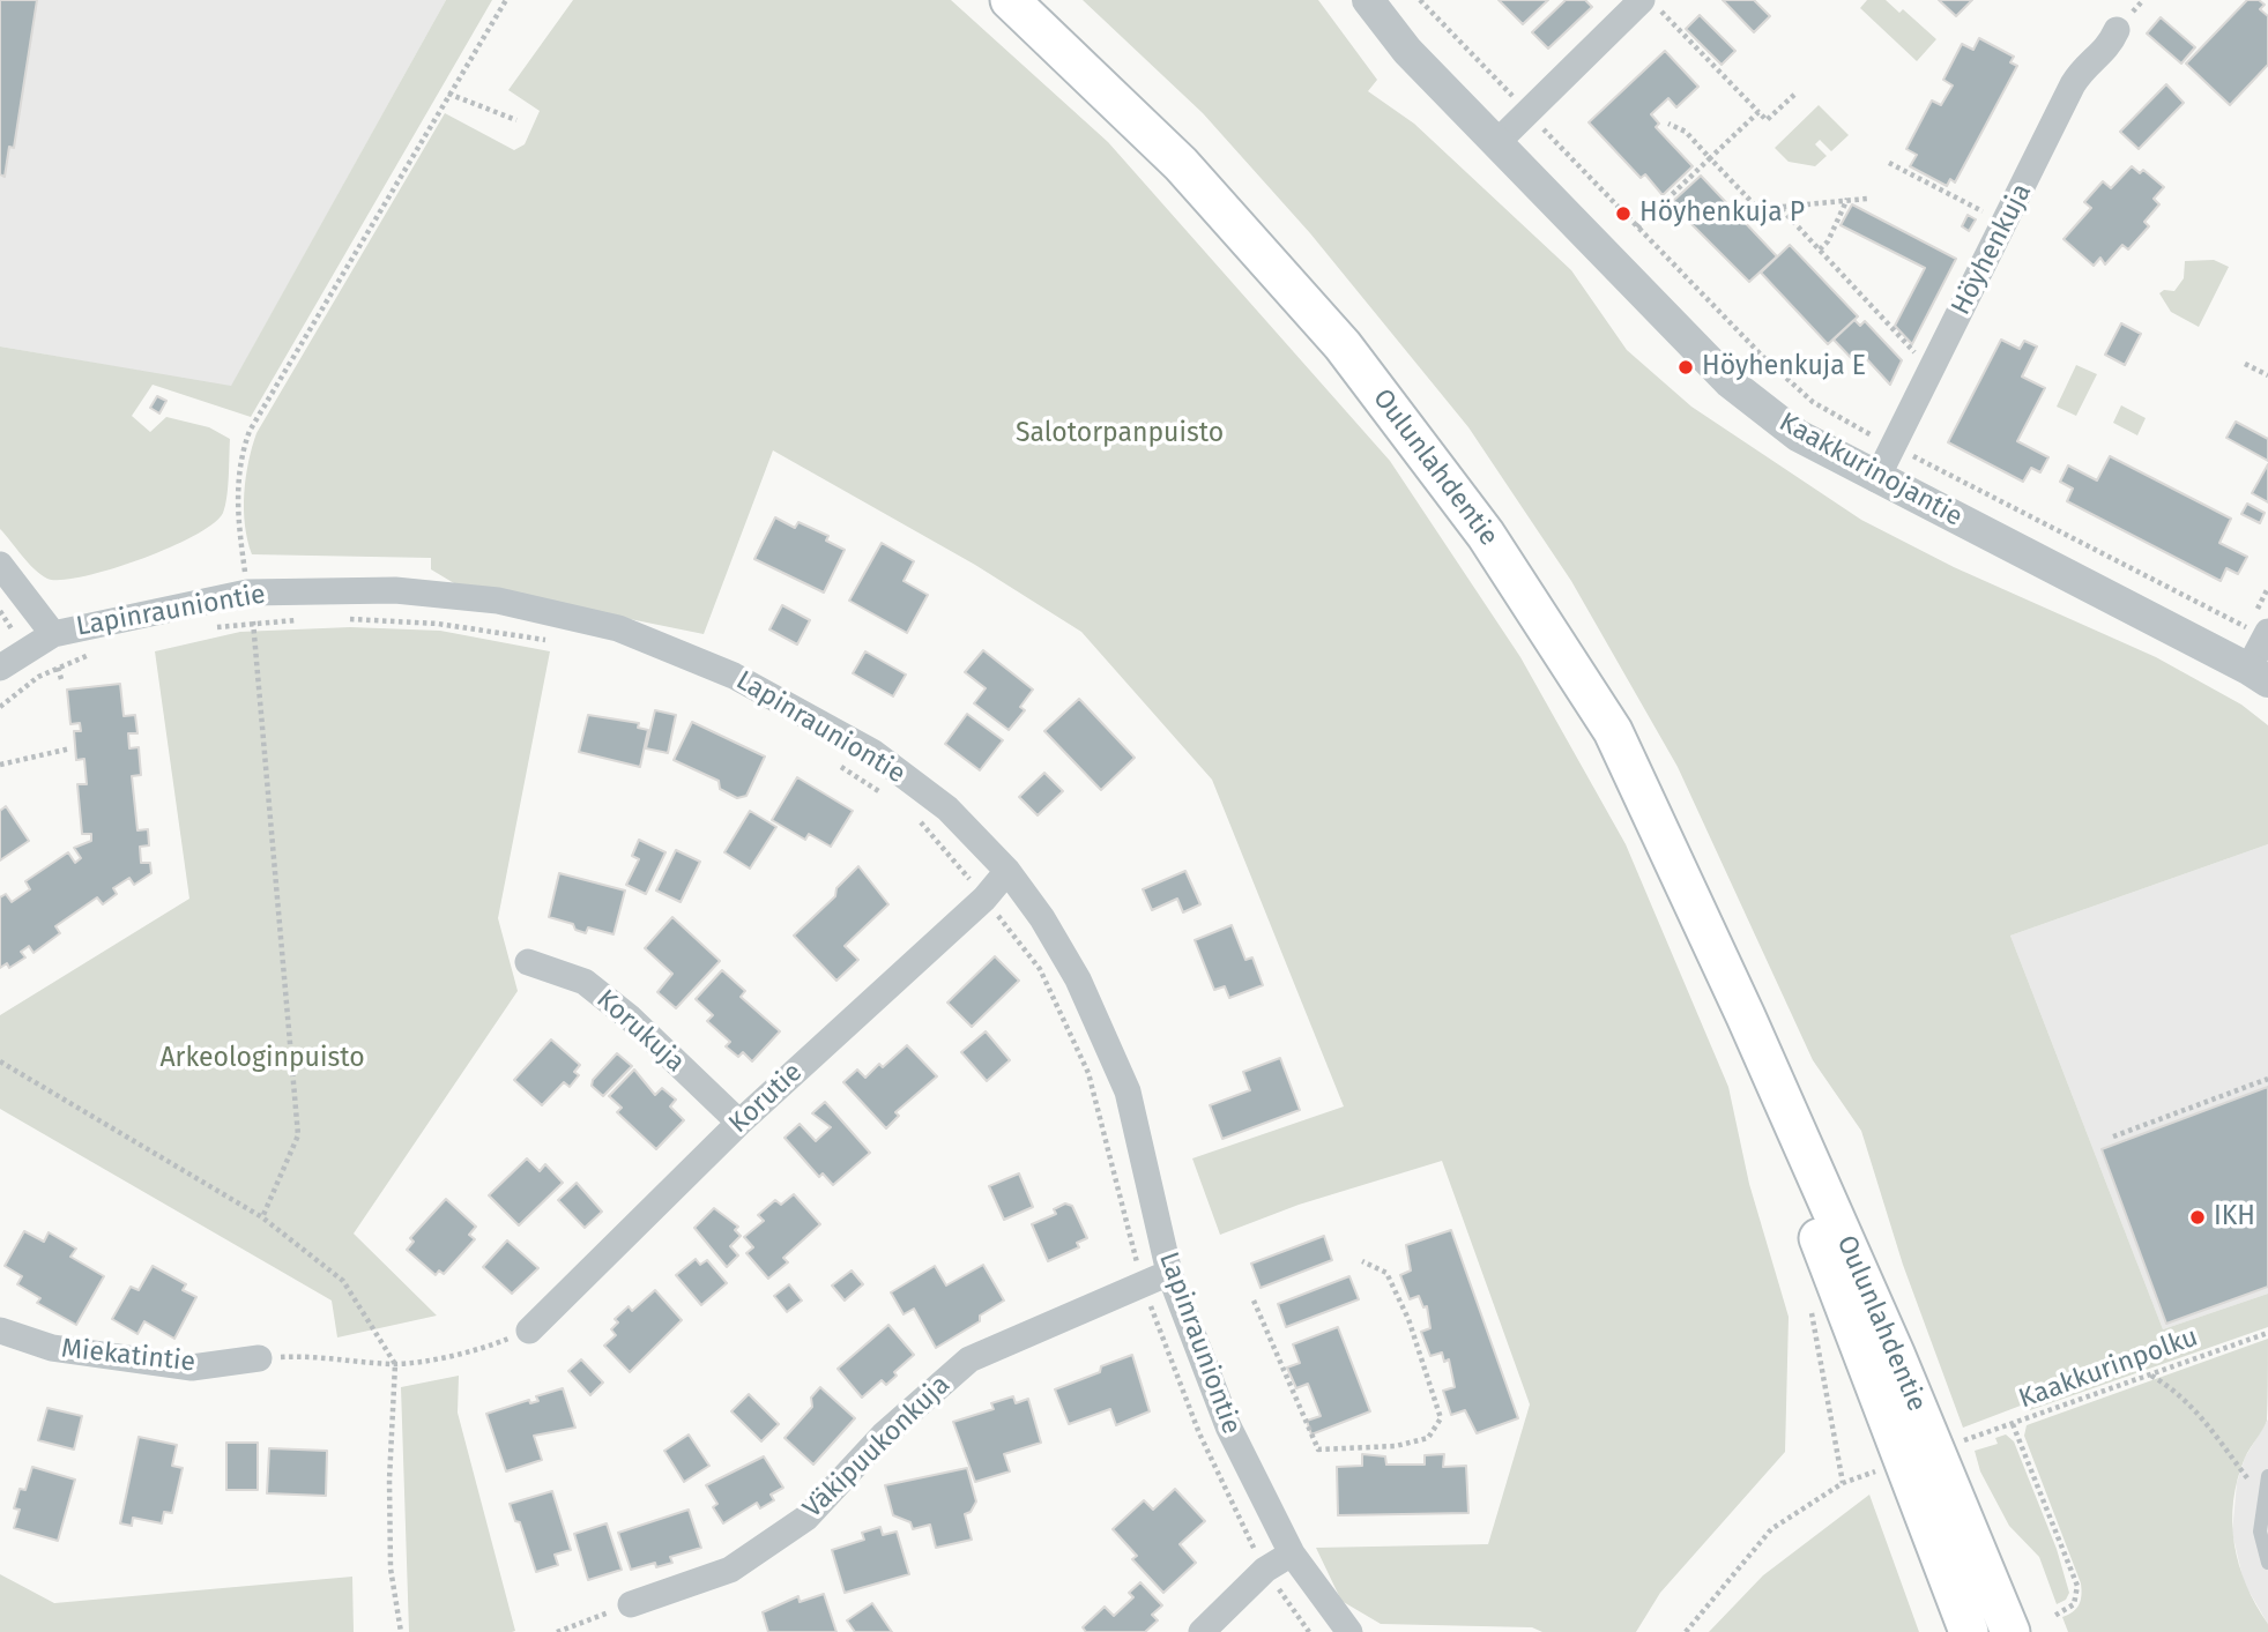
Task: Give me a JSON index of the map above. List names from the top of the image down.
{
  "streets": {
    "main road": ["Oulunlahdentie"],
    "street": [
      "Höyhenkuja",
      "Kaakkurinojantie",
      "Lapinrauniontie",
      "Korukuja",
      "Korutie",
      "Miekatintie",
      "Väkipuukonkuja"
    ],
    "path": ["Kaakkurinpolku"]
  },
  "crossings": [
    ["Höyhenkuja", "Kaakkurinojantie"],
    ["Lapinrauniontie", "Korutie"],
    ["Lapinrauniontie", "Väkipuukonkuja"],
    ["Korukuja", "Korutie"]
  ],
  "parks": ["Salotorpanpuisto", "Arkeologinpuisto"],
  "places": ["Höyhenkuja P", "Höyhenkuja E", "IKH"]
}
